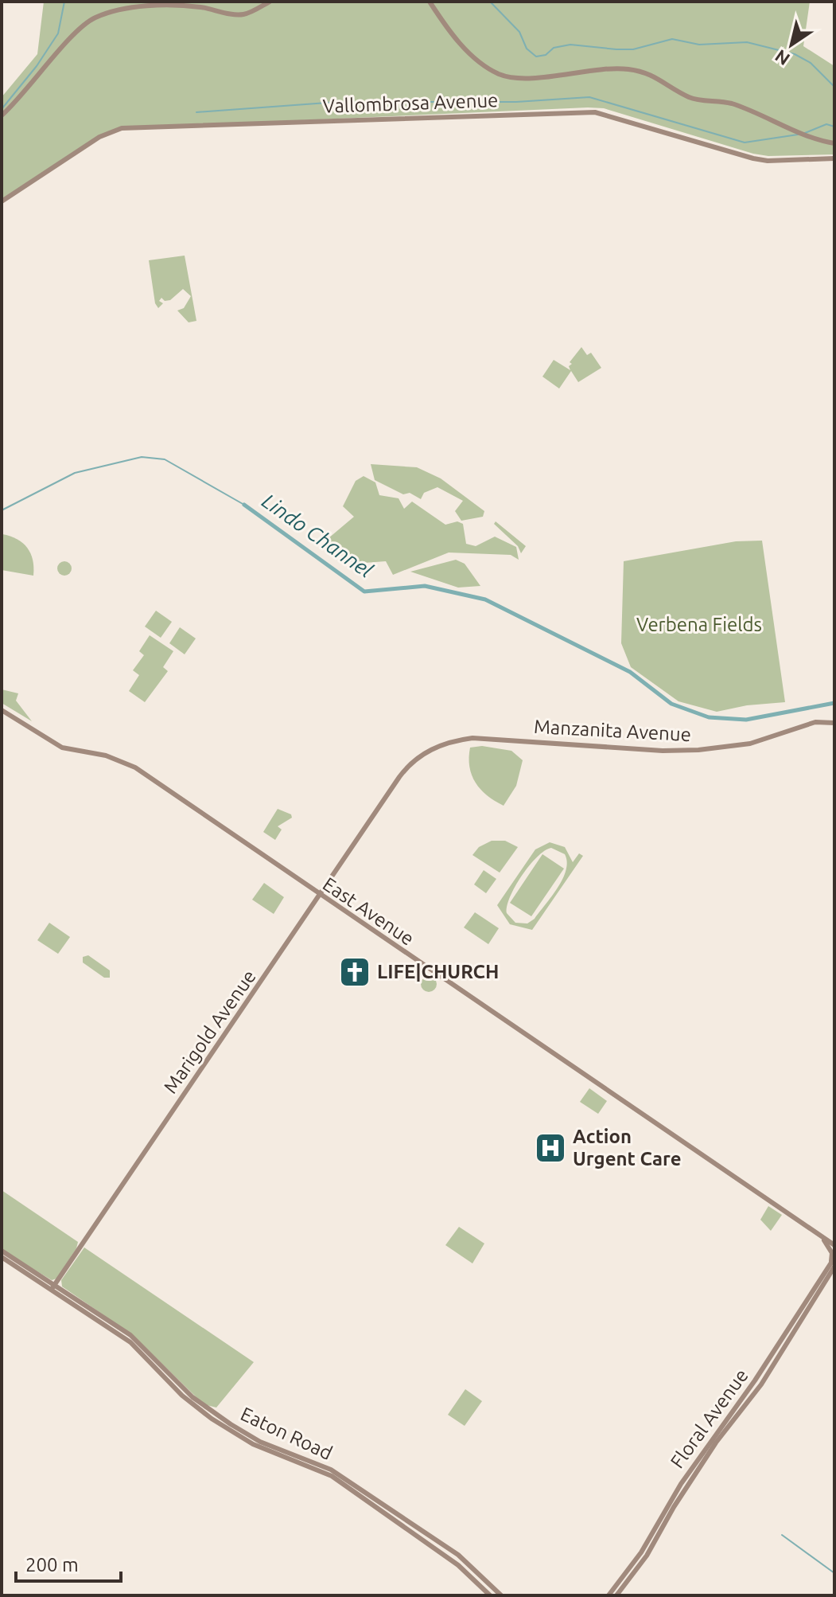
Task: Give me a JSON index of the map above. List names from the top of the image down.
{
  "streets": {
    "street": [
      "Vallombrosa Avenue",
      "Manzanita Avenue",
      "East Avenue",
      "Marigold Avenue",
      "Floral Avenue",
      "Eaton Road"
    ]
  },
  "crossings": [
    ["Manzanita Avenue", "Marigold Avenue"],
    ["East Avenue", "Marigold Avenue"],
    ["Marigold Avenue", "Eaton Road"]
  ],
  "water": ["Lindo Channel"],
  "parks": ["Verbena Fields"],
  "places": {
    "church": ["LIFE|CHURCH"],
    "hospital": ["Action Urgent Care"]
  },
  "scale_bar": "200 m",
  "north": "bottom left"
}
